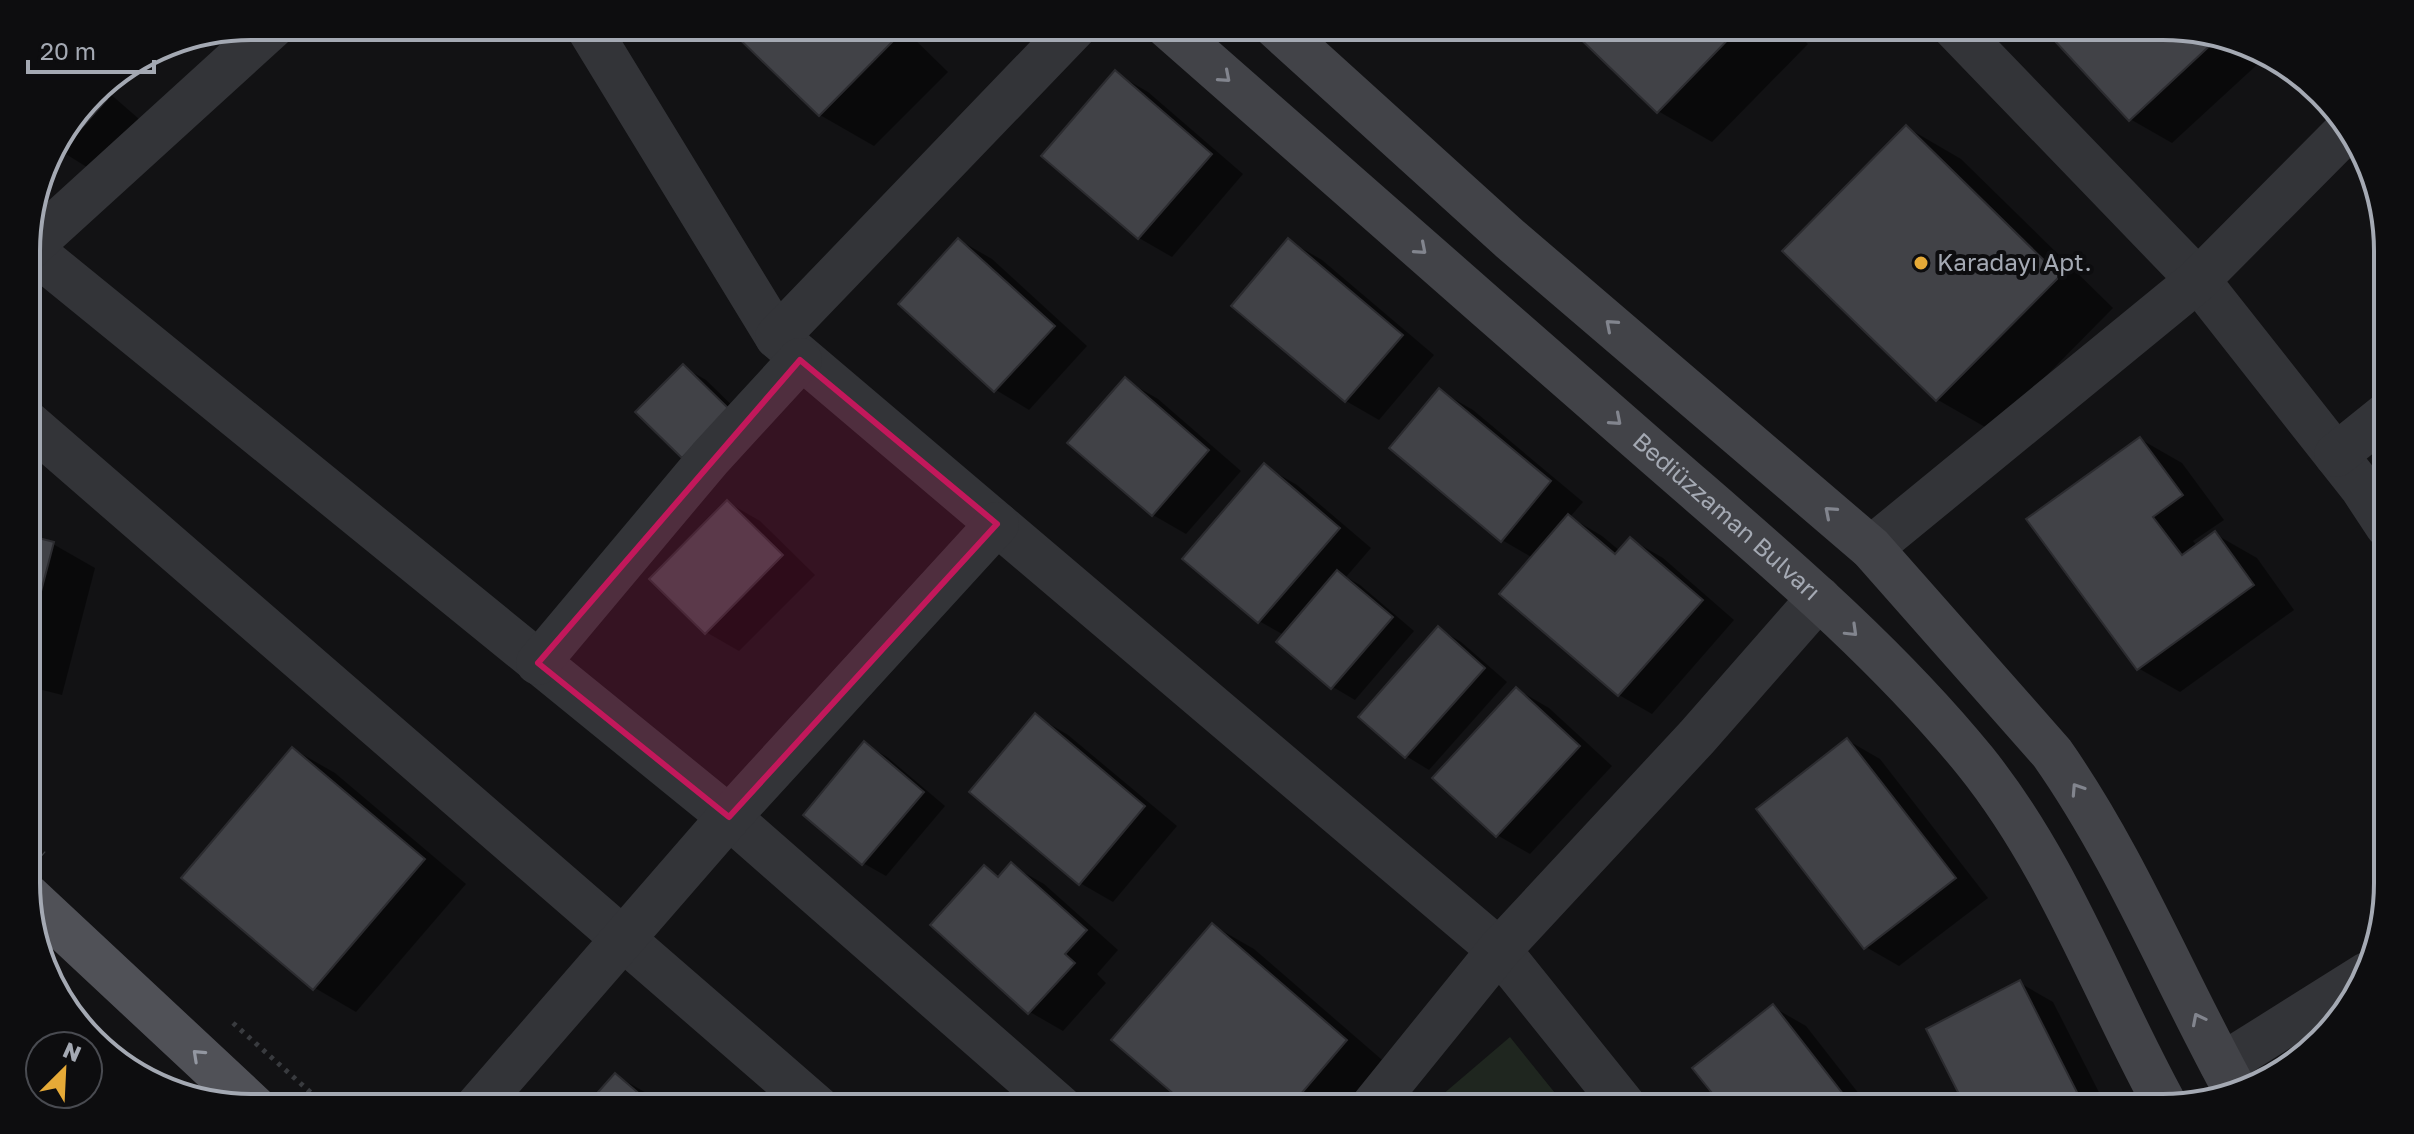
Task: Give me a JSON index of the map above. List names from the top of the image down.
{
  "streets": {
    "street": ["Bediüzzaman Bulvarı"]
  },
  "places": ["Karadayı Apt."],
  "scale_bar": "20 m",
  "north": "top right"
}
